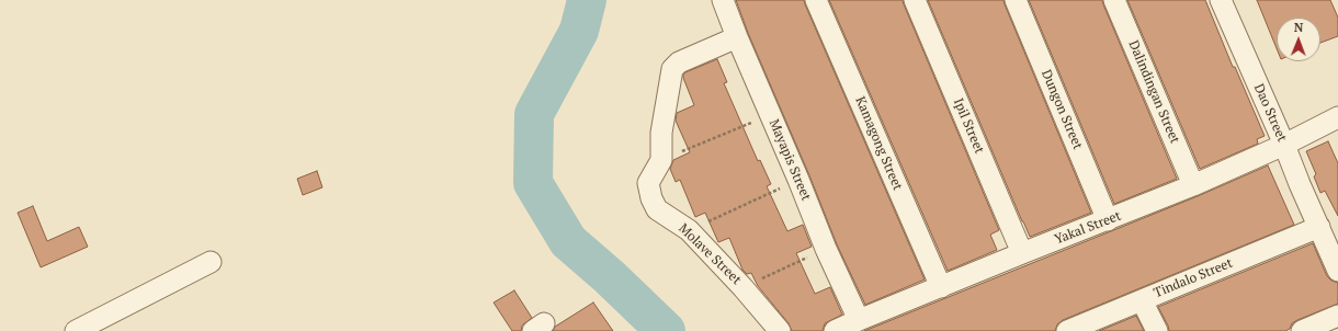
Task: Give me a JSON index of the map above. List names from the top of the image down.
{
  "streets": {
    "street": [
      "Dalindingan Street",
      "Dungon Street",
      "Dao Street",
      "Ipil Street",
      "Kamagong Street",
      "Mayapis Street",
      "Yakal Street",
      "Molave Street",
      "Tindalo Street"
    ]
  },
  "crossings": [
    ["Dalindingan Street", "Yakal Street"],
    ["Dungon Street", "Yakal Street"],
    ["Dao Street", "Yakal Street"],
    ["Dao Street", "Tindalo Street"],
    ["Ipil Street", "Yakal Street"],
    ["Kamagong Street", "Yakal Street"],
    ["Mayapis Street", "Yakal Street"],
    ["Mayapis Street", "Molave Street"]
  ],
  "north": "top"
}
